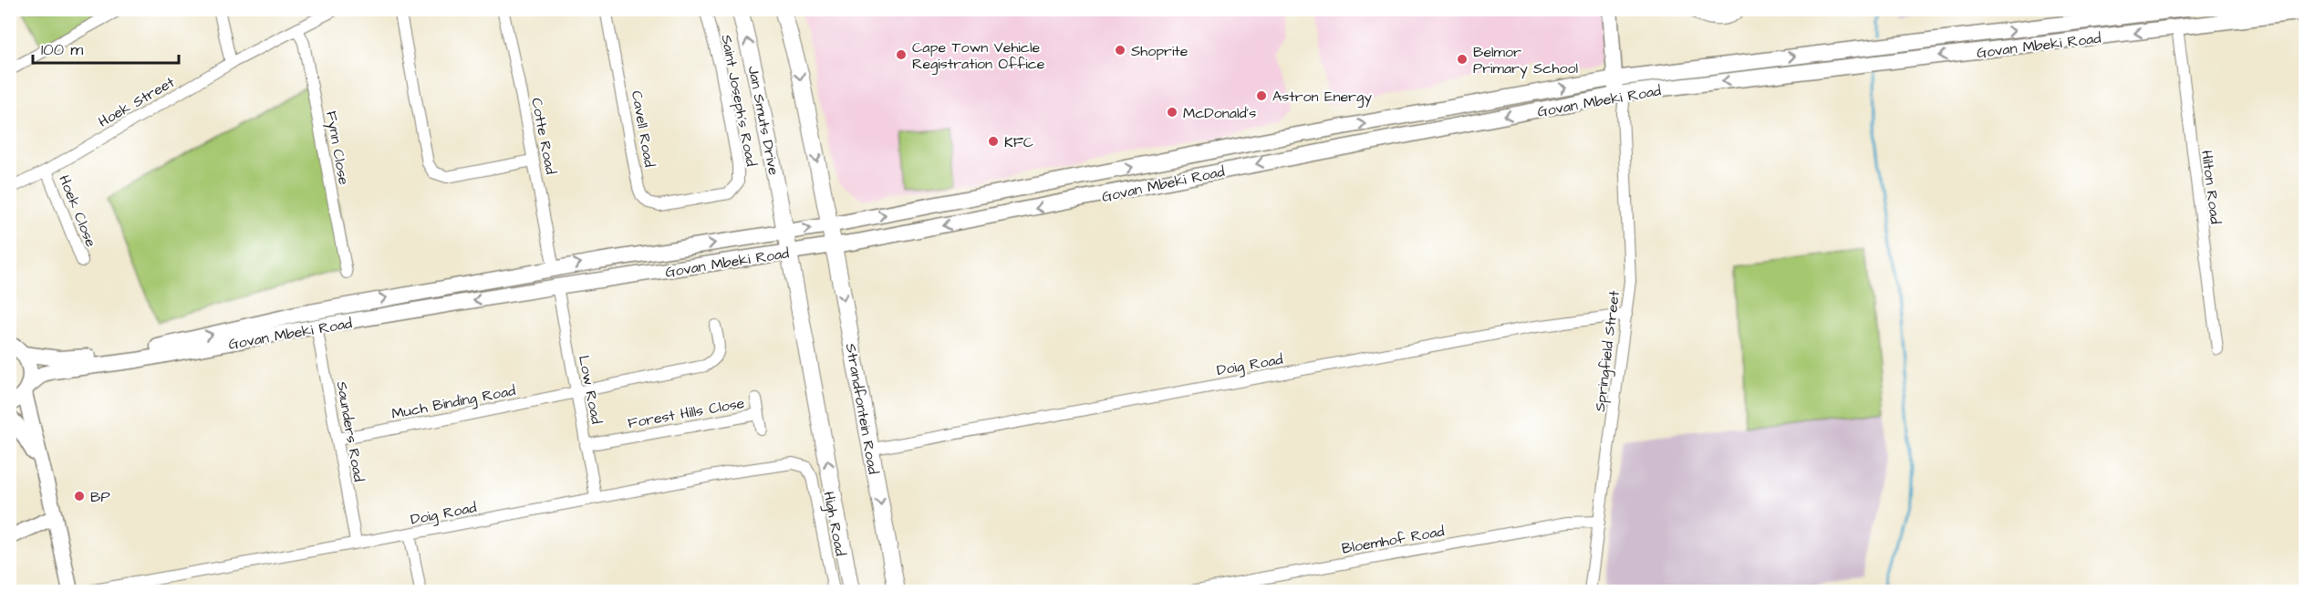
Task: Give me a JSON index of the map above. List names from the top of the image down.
{
  "streets": {
    "main road": ["Govan Mbeki Road", "Jan Smuts Drive", "Strandfontein Road"],
    "street": [
      "Saint Joseph's Road",
      "Hoek Street",
      "Cavell Road",
      "Cotte Road",
      "Fynn Close",
      "Hilton Road",
      "Hoek Close",
      "Springfield Street",
      "Doig Road",
      "Low Road",
      "Much Binding Road",
      "Forest Hills Close",
      "Saunders Road",
      "High Road",
      "Bloemhof Road"
    ]
  },
  "crossings": [
    ["Govan Mbeki Road", "Jan Smuts Drive"],
    ["Govan Mbeki Road", "Cotte Road"],
    ["Govan Mbeki Road", "Hilton Road"],
    ["Govan Mbeki Road", "Springfield Street"],
    ["Govan Mbeki Road", "Low Road"],
    ["Govan Mbeki Road", "Strandfontein Road"],
    ["Govan Mbeki Road", "Saunders Road"],
    ["Saint Joseph's Road", "Cavell Road"],
    ["Hoek Street", "Fynn Close"],
    ["Hoek Street", "Hoek Close"],
    ["Springfield Street", "Doig Road"],
    ["Springfield Street", "Bloemhof Road"],
    ["Doig Road", "Low Road"],
    ["Doig Road", "Saunders Road"],
    ["Doig Road", "High Road"],
    ["Low Road", "Much Binding Road"],
    ["Low Road", "Forest Hills Close"],
    ["Much Binding Road", "Saunders Road"]
  ],
  "places": [
    "Shoprite",
    "Cape Town Vehicle Registration Office",
    "Belmor Primary School",
    "Astron Energy",
    "McDonald's",
    "KFC",
    "BP"
  ],
  "scale_bar": "100 m"
}
